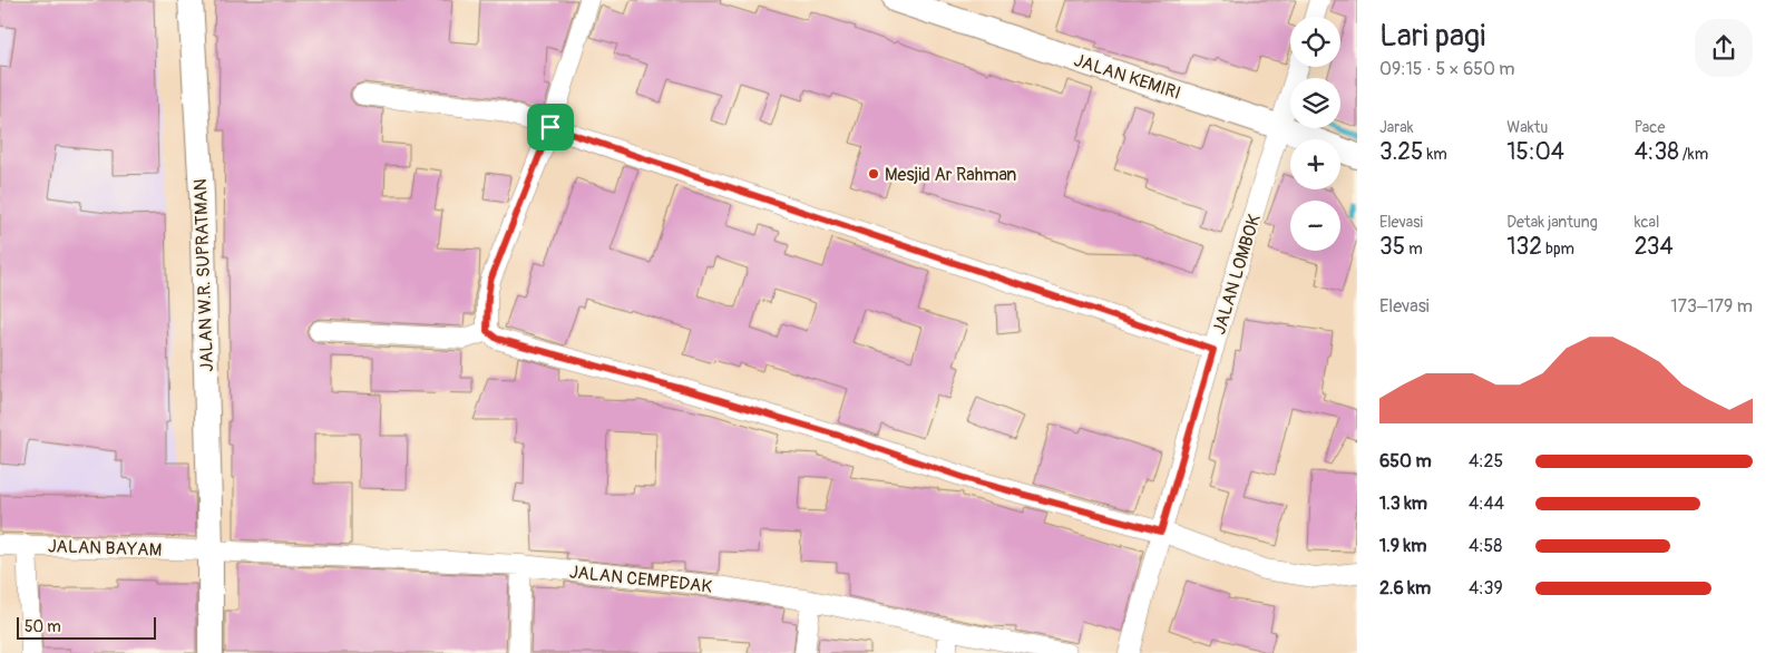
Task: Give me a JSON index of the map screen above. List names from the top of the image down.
{
  "streets": {
    "street": [
      "JALAN KEMIRI",
      "JALAN LOMBOK",
      "JALAN W.R. SUPRATMAN",
      "JALAN BAYAM",
      "JALAN CEMPEDAK"
    ]
  },
  "crossings": [
    ["JALAN KEMIRI", "JALAN LOMBOK"],
    ["JALAN W.R. SUPRATMAN", "JALAN BAYAM"],
    ["JALAN W.R. SUPRATMAN", "JALAN CEMPEDAK"],
    ["JALAN BAYAM", "JALAN CEMPEDAK"]
  ],
  "places": ["Mesjid Ar Rahman"],
  "scale_bar": "50 m",
  "page": {
    "heading": ["Lari pagi", "09:15 · 5 × 650 m"],
    "map_buttons": ["+", "−"],
    "stats": [
      ["Jarak", "3.25 km"],
      ["Waktu", "15:04"],
      ["Pace", "4:38 /km"],
      ["Elevasi", "35 m"],
      ["Detak jantung", "132 bpm"],
      ["kcal", "234"]
    ],
    "chart": ["Elevasi", "173–179 m"],
    "list": [
      {
        "name": "650 m",
        "note": "4:25"
      },
      {
        "name": "1.3 km",
        "note": "4:44"
      },
      {
        "name": "1.9 km",
        "note": "4:58"
      },
      {
        "name": "2.6 km",
        "note": "4:39"
      }
    ],
    "scale": "50 m"
  }
}
